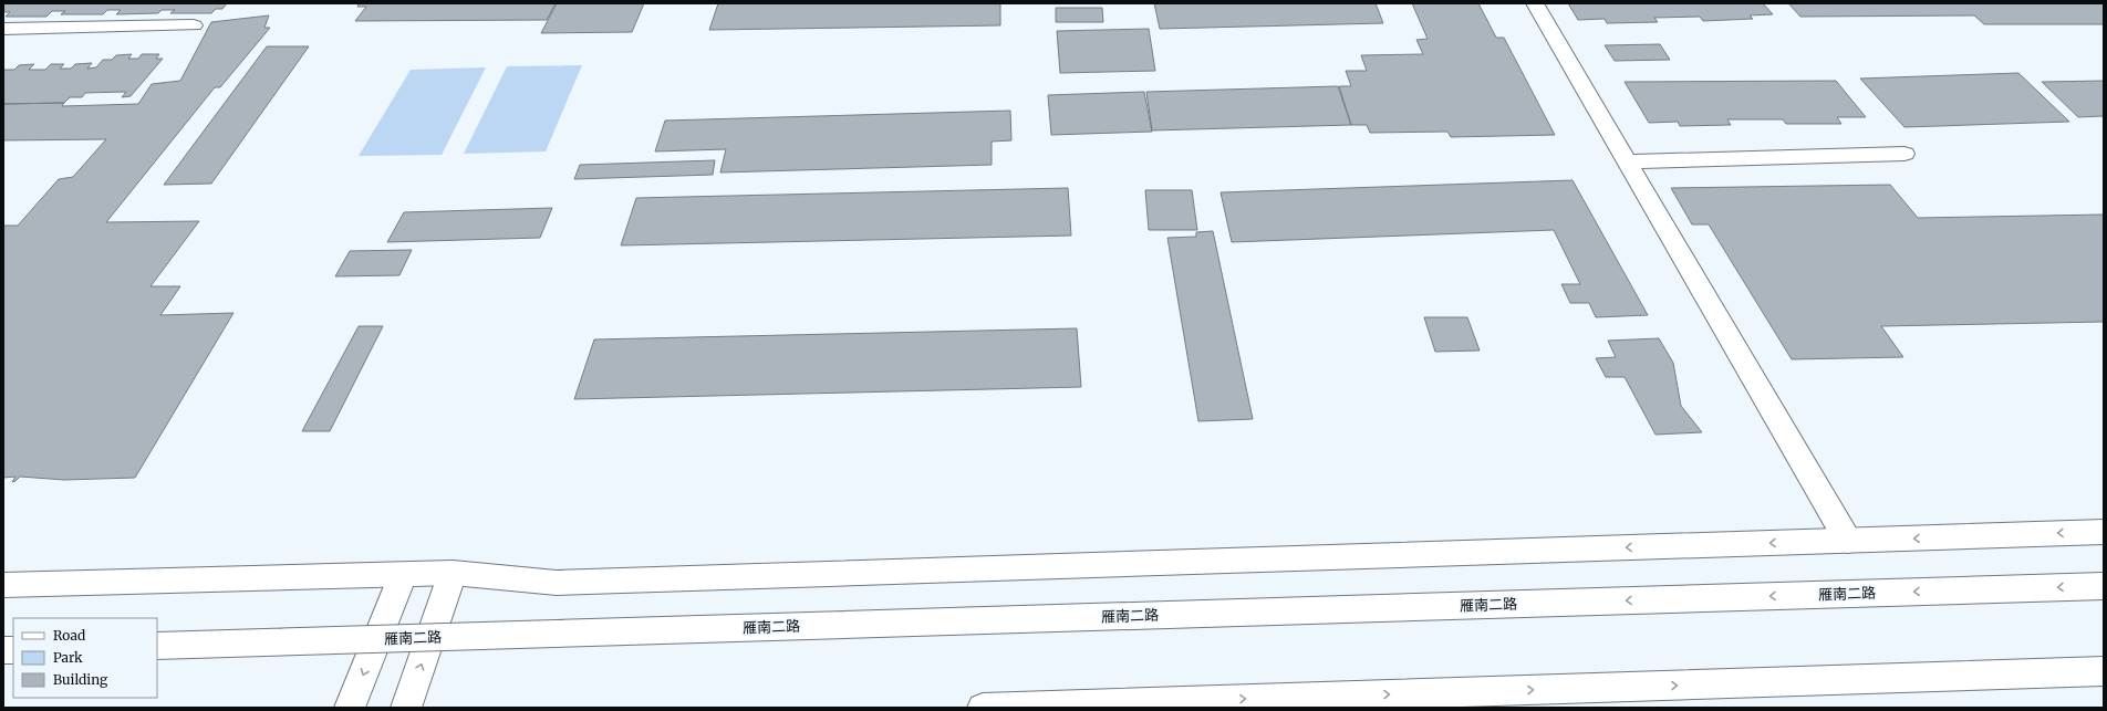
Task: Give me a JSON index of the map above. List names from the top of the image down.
{
  "streets": {
    "main road": ["雁南二路"]
  },
  "legend": ["Road", "Park", "Building"]
}
